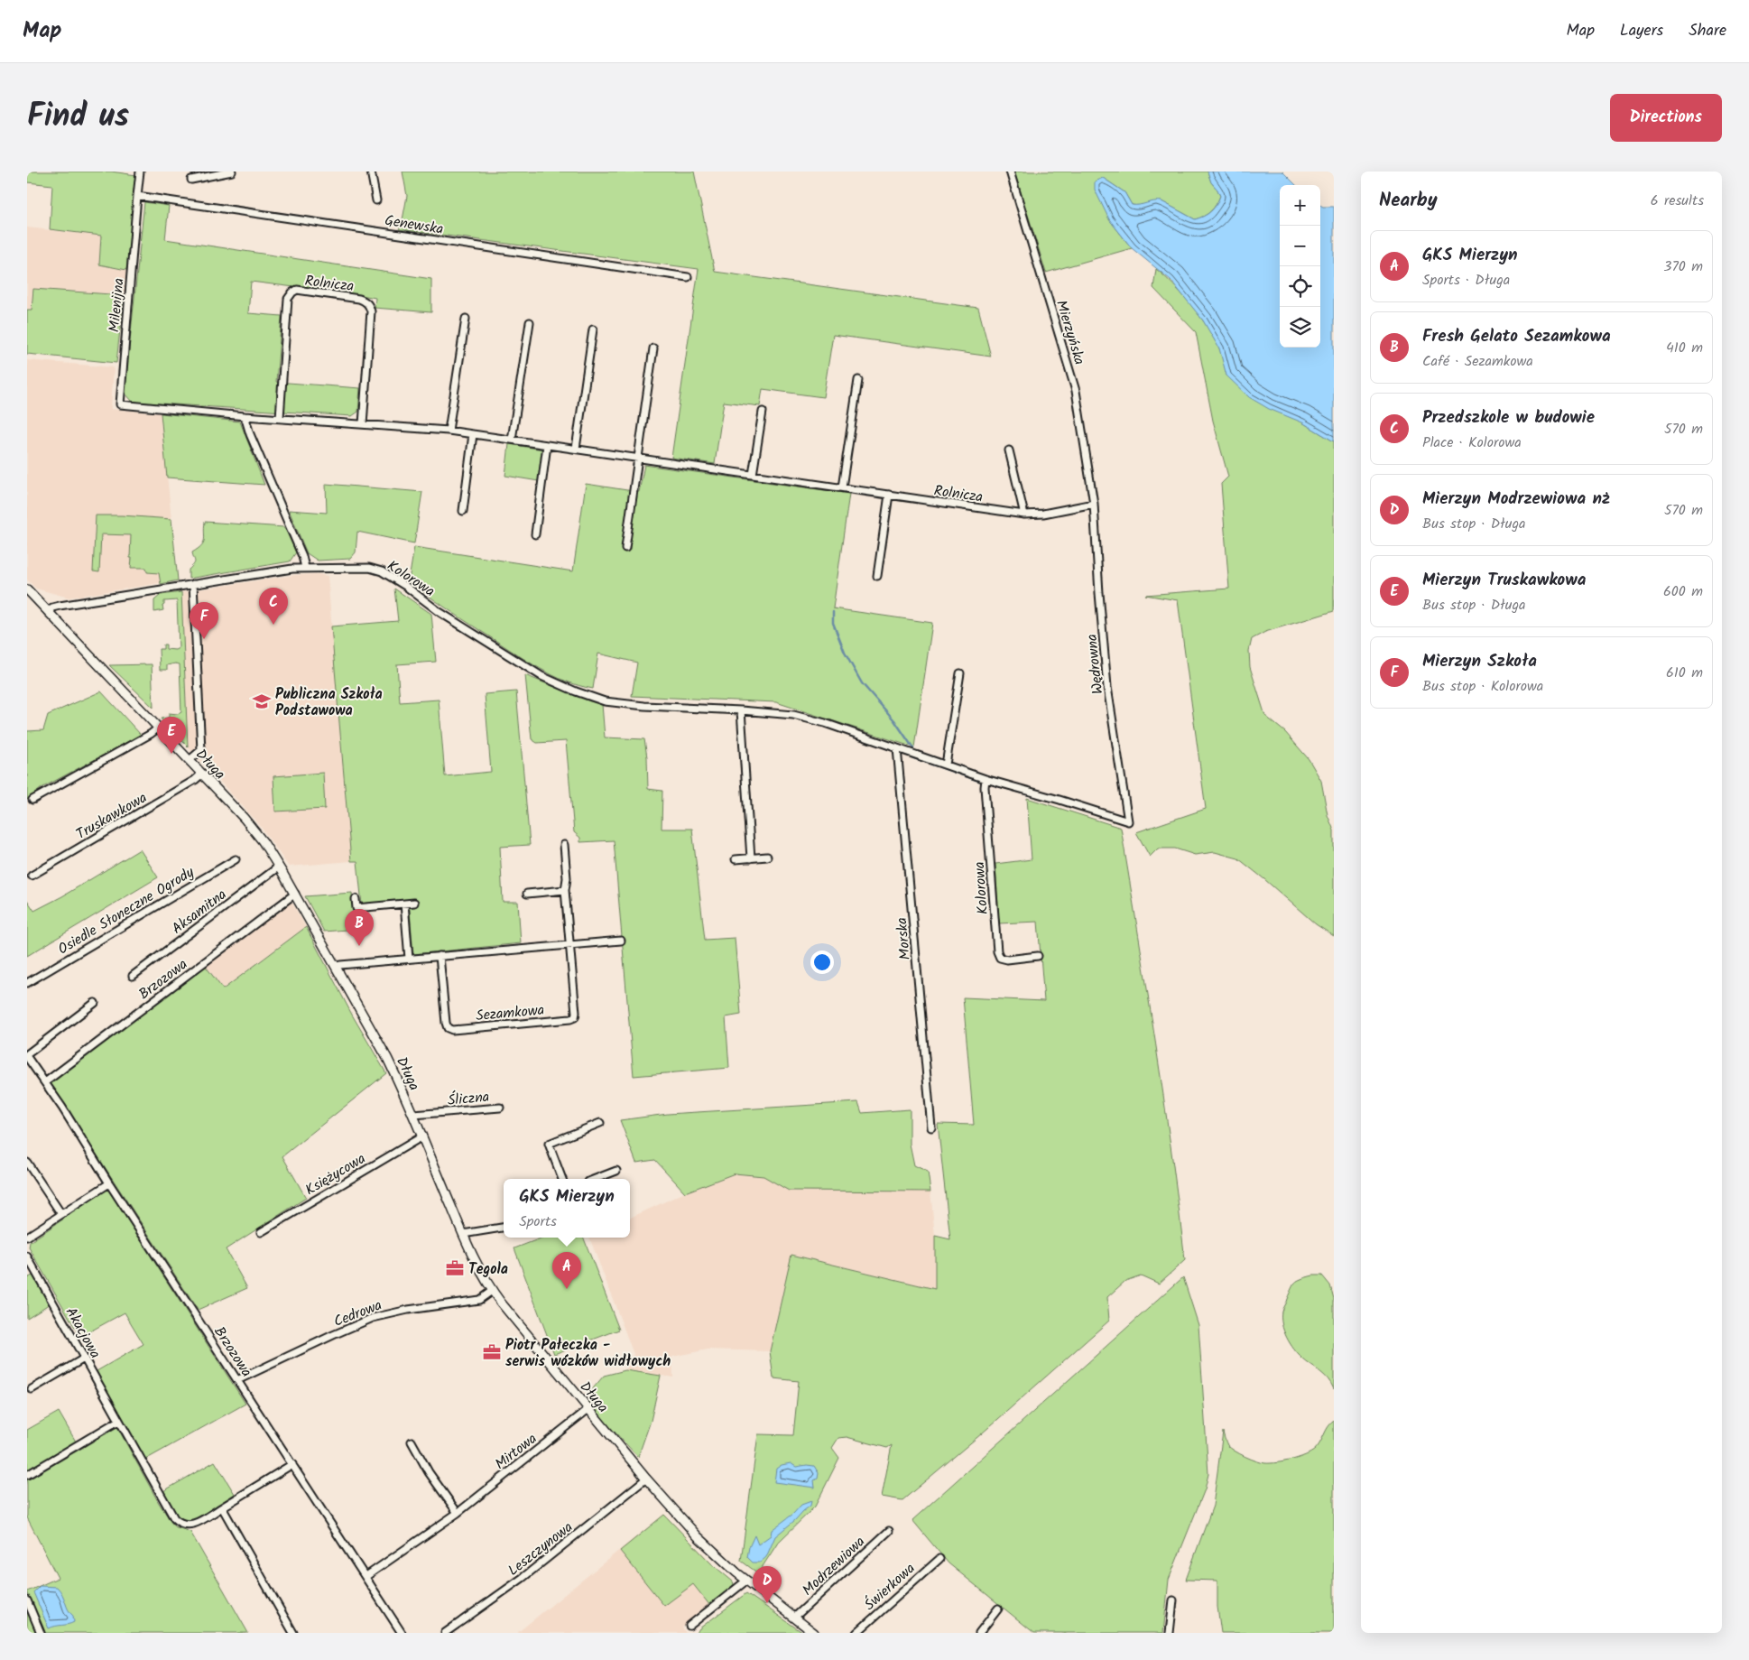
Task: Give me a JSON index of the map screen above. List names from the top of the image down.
{
  "streets": {
    "street": [
      "Genewska",
      "Rolnicza",
      "Milenijna",
      "Mierzyńska",
      "Kolorowa",
      "Wędrowna",
      "Długa",
      "Truskawkowa",
      "Osiedle Słoneczne Ogrody",
      "Aksamitna",
      "Morska",
      "Brzozowa",
      "Sezamkowa",
      "Śliczna",
      "Księżycowa",
      "Cedrowa",
      "Akacjowa",
      "Mirtowa",
      "Leszczynowa",
      "Modrzewiowa",
      "Świerkowa"
    ]
  },
  "crossings": [
    ["Genewska", "Milenijna"],
    ["Rolnicza", "Milenijna"],
    ["Rolnicza", "Mierzyńska"],
    ["Rolnicza", "Wędrowna"],
    ["Mierzyńska", "Wędrowna"],
    ["Kolorowa", "Wędrowna"],
    ["Kolorowa", "Długa"],
    ["Kolorowa", "Morska"],
    ["Długa", "Truskawkowa"],
    ["Długa", "Aksamitna"],
    ["Długa", "Brzozowa"],
    ["Długa", "Śliczna"],
    ["Długa", "Księżycowa"],
    ["Długa", "Cedrowa"],
    ["Długa", "Mirtowa"],
    ["Długa", "Leszczynowa"],
    ["Długa", "Modrzewiowa"],
    ["Brzozowa", "Cedrowa"],
    ["Brzozowa", "Akacjowa"],
    ["Brzozowa", "Mirtowa"]
  ],
  "places": {
    "school or university": ["Publiczna Szkoła Podstawowa"],
    "office": ["Tegola", "Piotr Pałeczka - serwis wózków widłowych"]
  },
  "page": {
    "header": "Map",
    "nav": ["Map", "Layers", "Share"],
    "title": "Find us",
    "buttons": "Directions",
    "heading": ["Nearby", "6 results"],
    "map_buttons": ["+", "−"],
    "list": [
      {
        "mark": "A",
        "name": "GKS Mierzyn",
        "note": "Sports · Długa",
        "value": "370 m"
      },
      {
        "mark": "B",
        "name": "Fresh Gelato Sezamkowa",
        "note": "Café · Sezamkowa",
        "value": "410 m"
      },
      {
        "mark": "C",
        "name": "Przedszkole w budowie",
        "note": "Place · Kolorowa",
        "value": "570 m"
      },
      {
        "mark": "D",
        "name": "Mierzyn Modrzewiowa nż",
        "note": "Bus stop · Długa",
        "value": "570 m"
      },
      {
        "mark": "E",
        "name": "Mierzyn Truskawkowa",
        "note": "Bus stop · Długa",
        "value": "600 m"
      },
      {
        "mark": "F",
        "name": "Mierzyn Szkoła",
        "note": "Bus stop · Kolorowa",
        "value": "610 m"
      }
    ],
    "pins": [
      "C",
      "F",
      "E",
      "B",
      "A",
      "D"
    ],
    "popup": ["GKS Mierzyn", "Sports"]
  }
}
